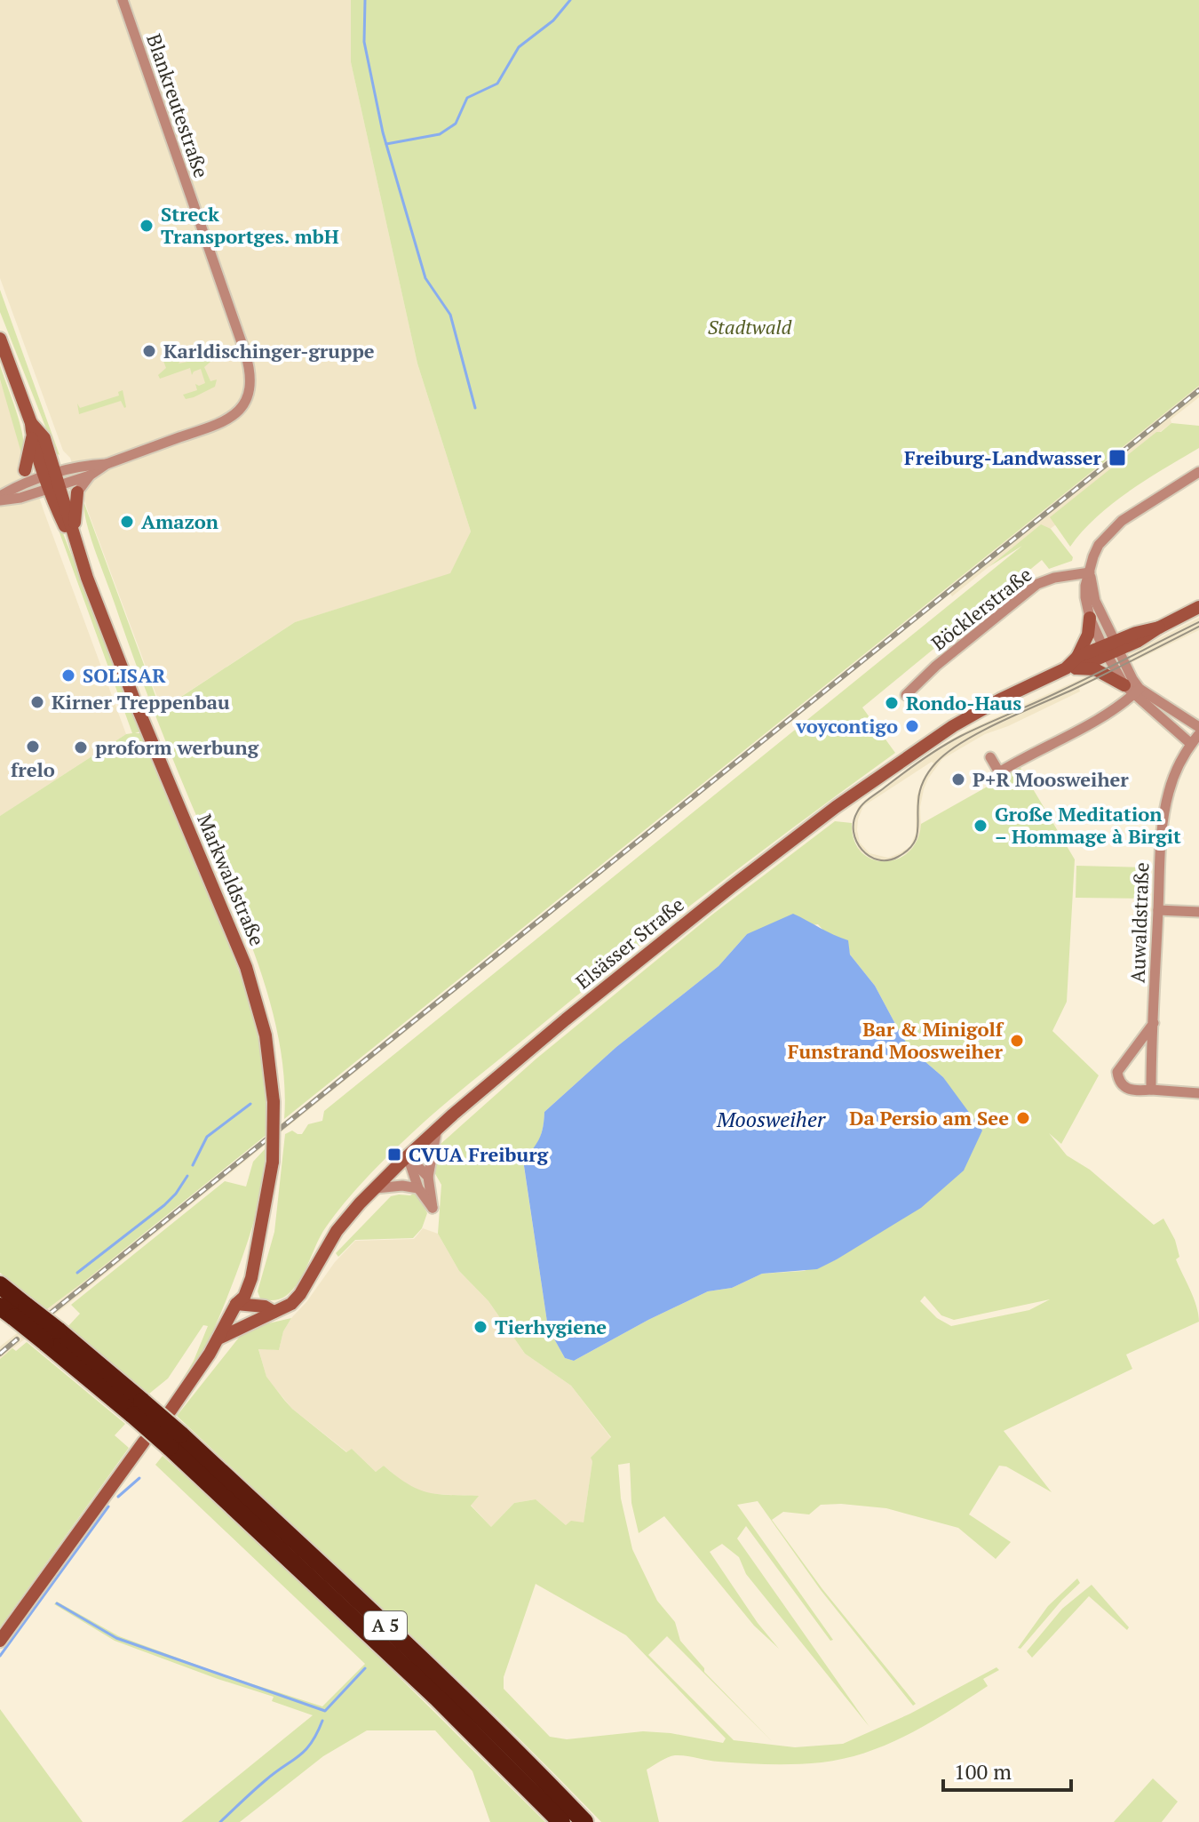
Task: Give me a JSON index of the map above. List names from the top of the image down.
{
  "streets": {
    "highway": ["A 5"],
    "main road": ["Markwaldstraße", "Elsässer Straße"],
    "street": ["Blankreutestraße", "Böcklerstraße", "Auwaldstraße"]
  },
  "crossings": [
    ["Blankreutestraße", "Markwaldstraße"],
    ["Markwaldstraße", "Elsässer Straße"]
  ],
  "water": ["Moosweiher"],
  "parks": ["Stadtwald"],
  "places": {
    "other": [
      "Streck Transportges. mbH",
      "Karldischinger-gruppe",
      "Amazon",
      "SOLISAR",
      "Kirner Treppenbau",
      "Rondo-Haus",
      "voycontigo",
      "frelo",
      "proform werbung",
      "P+R Moosweiher",
      "Große Meditation – Hommage à Birgit",
      "Bar & Minigolf Funstrand Moosweiher",
      "Da Persio am See",
      "Tierhygiene"
    ],
    "transit": ["Freiburg-Landwasser", "CVUA Freiburg"]
  },
  "scale_bar": "100 m"
}
